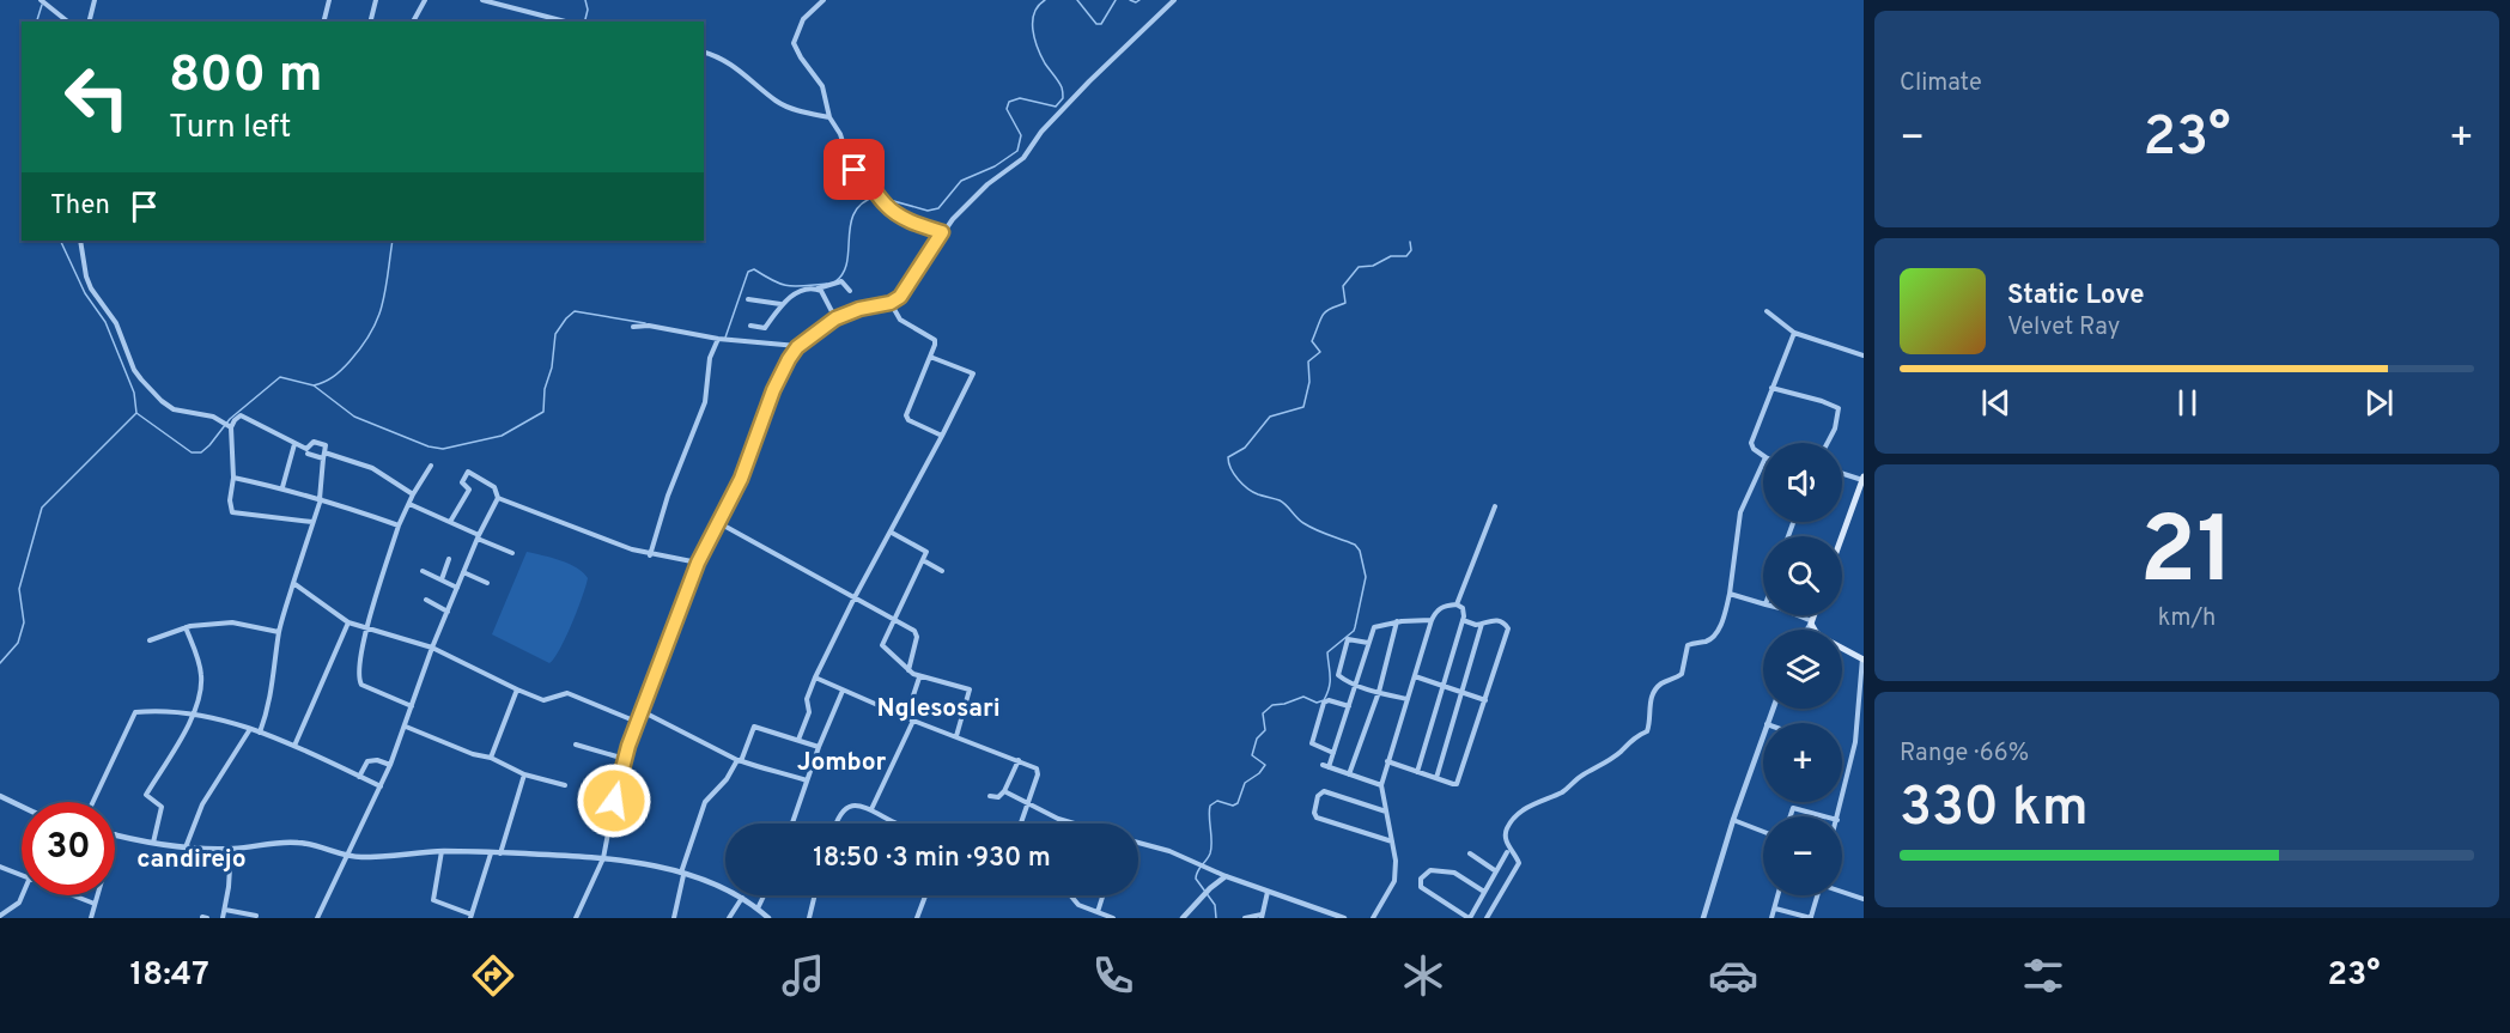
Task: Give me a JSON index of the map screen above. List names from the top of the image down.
{
  "districts": ["Nglesosari", "Jombor", "candirejo"],
  "page": {
    "tile": [
      "Climate",
      ["21", "km/h"],
      ["Range · 66%", "330 km"]
    ],
    "turn": ["800 m", "Turn left"],
    "heat": ["−", "23°", "+"],
    "then": "Then",
    "song": ["Static Love", "Velvet Ray"],
    "map_buttons": ["+", "−"],
    "limit": "30",
    "trip": "18:50 · 3 min · 930 m",
    "tabs": ["18:47", "23°"]
  }
}
